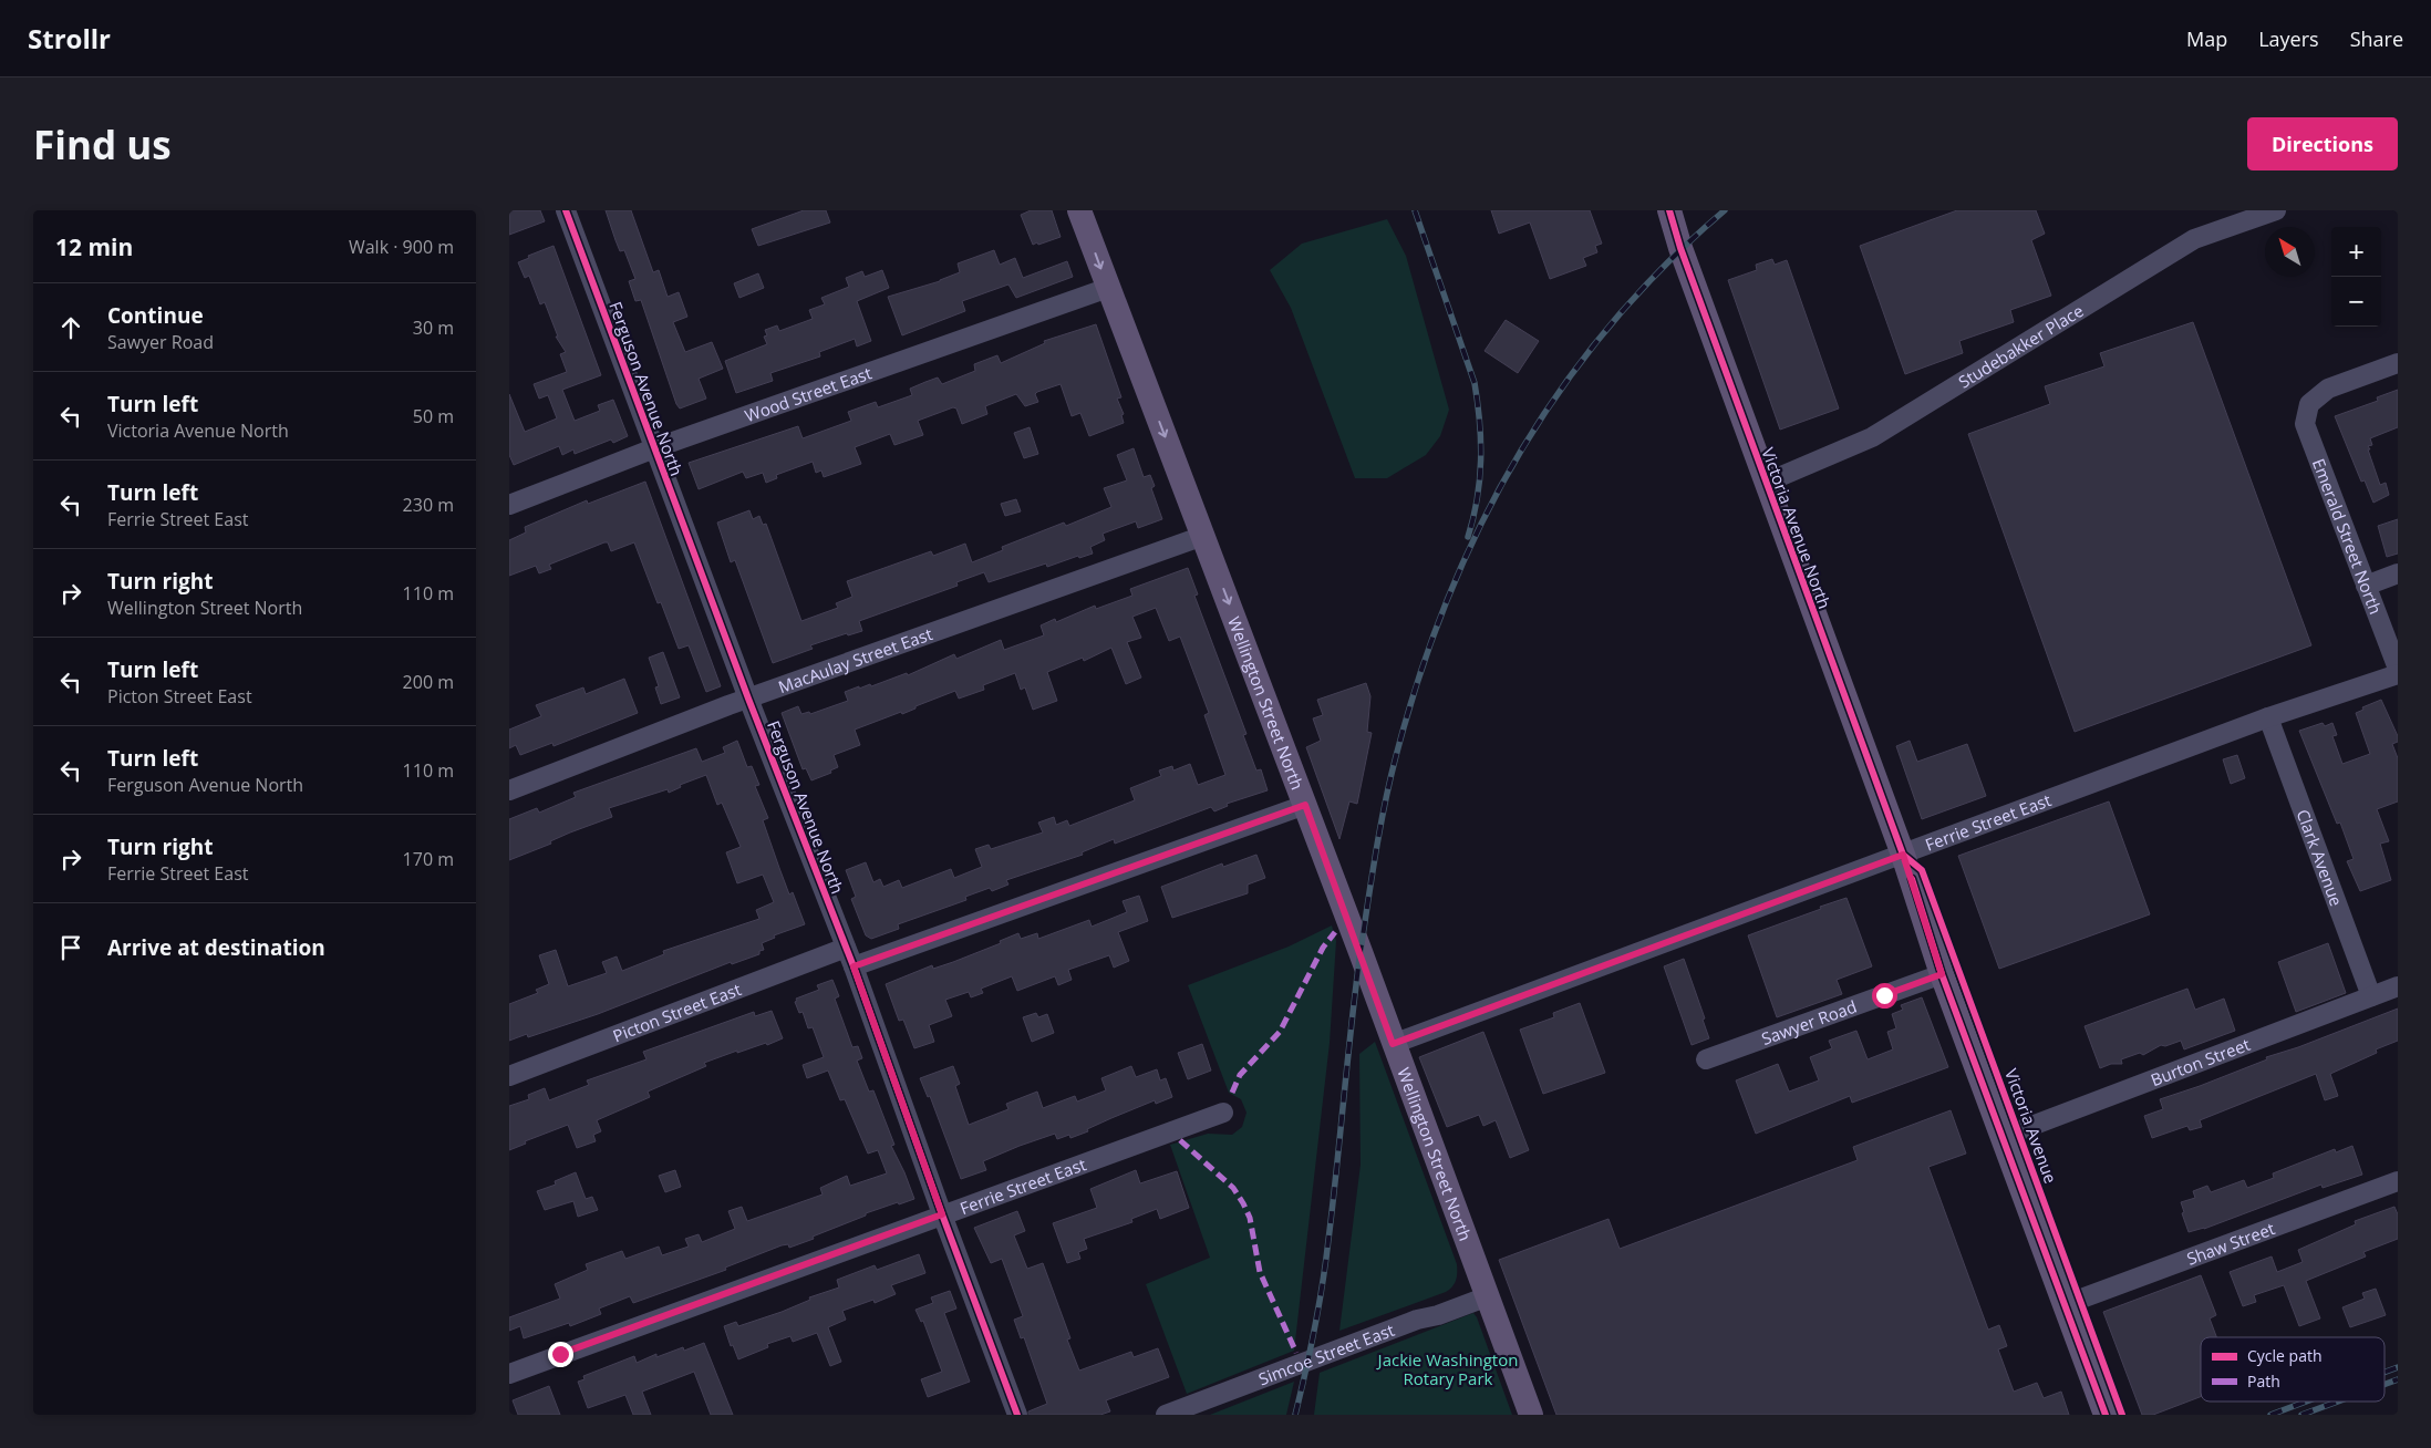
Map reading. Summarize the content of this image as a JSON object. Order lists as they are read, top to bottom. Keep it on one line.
{"streets":{"main road":["Victoria Avenue North","Wellington Street North"],"street":["Studebakker Place","Ferguson Avenue North","Wood Street East","Emerald Street North","MacAulay Street East","Ferrie Street East","Clark Avenue","Picton Street East","Sawyer Road","Burton Street","Shaw Street","Simcoe Street East"],"cycle path":["Victoria Avenue"]},"crossings":[["Studebakker Place","Victoria Avenue North"],["Ferguson Avenue North","Wood Street East"],["Ferguson Avenue North","MacAulay Street East"],["Ferguson Avenue North","Ferrie Street East"],["Ferguson Avenue North","Picton Street East"],["Wood Street East","Wellington Street North"],["Victoria Avenue North","Ferrie Street East"],["Victoria Avenue North","Sawyer Road"],["Victoria Avenue North","Burton Street"],["Victoria Avenue North","Shaw Street"],["MacAulay Street East","Wellington Street North"],["Wellington Street North","Ferrie Street East"],["Wellington Street North","Simcoe Street East"],["Ferrie Street East","Clark Avenue"],["Clark Avenue","Burton Street"]],"one_way":["Wellington Street North"],"parks":["Jackie Washington Rotary Park"],"legend":["Cycle path","Path"],"north":"top left","page":{"header":"Strollr","nav":["Map","Layers","Share"],"buttons":"Directions","title":"Find us","heading":["12 min","Walk · 900 m"],"map_buttons":["+","−"],"list":[["Continue","Sawyer Road","30 m"],["Turn left","Victoria Avenue North","50 m"],["Turn left","Ferrie Street East","230 m"],["Turn right","Wellington Street North","110 m"],["Turn left","Picton Street East","200 m"],["Turn left","Ferguson Avenue North","110 m"],["Turn right","Ferrie Street East","170 m"],"Arrive at destination"]}}
